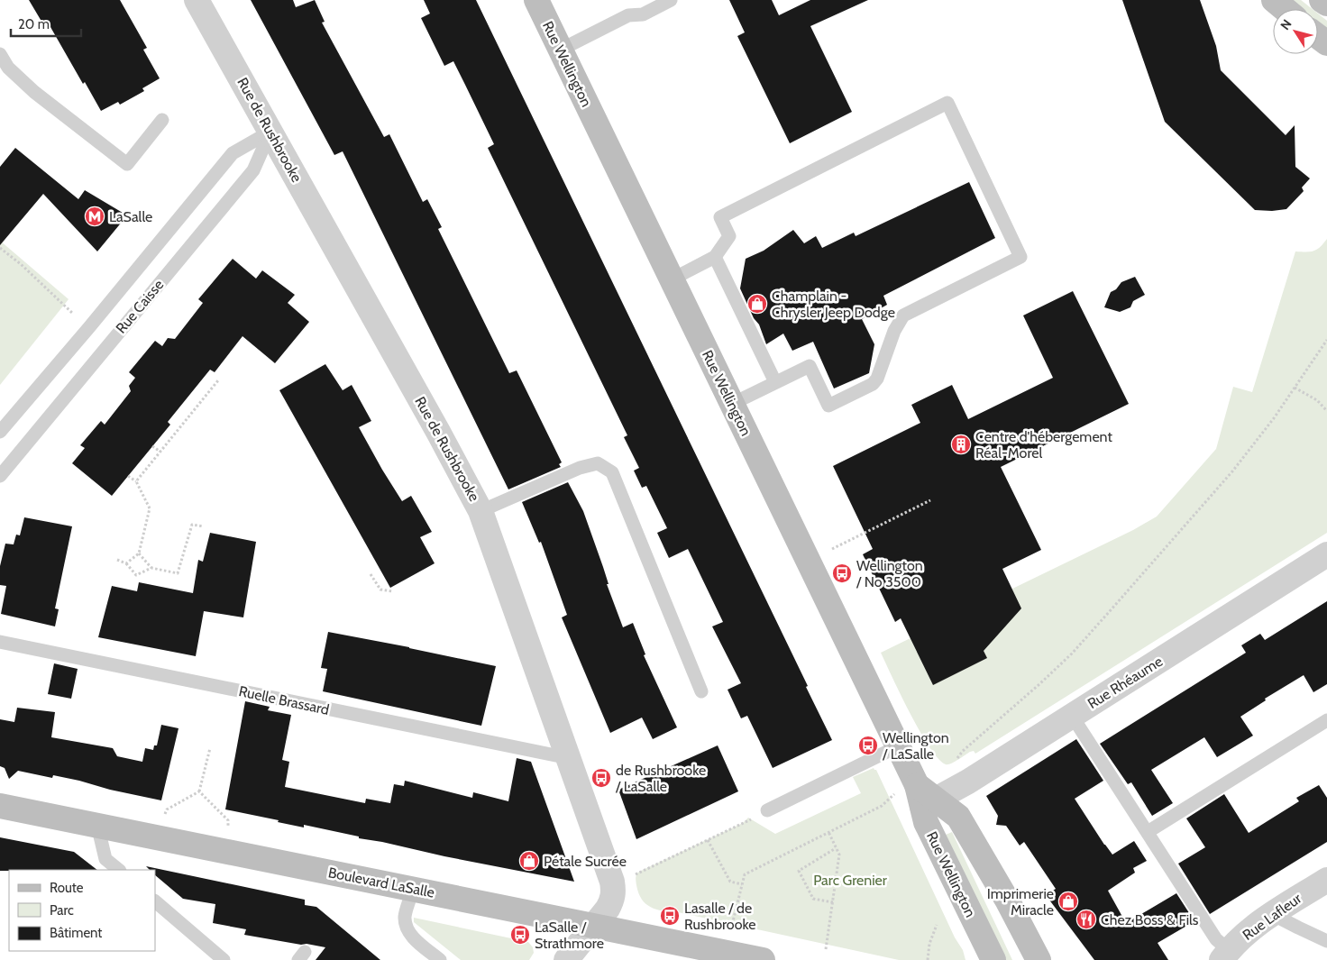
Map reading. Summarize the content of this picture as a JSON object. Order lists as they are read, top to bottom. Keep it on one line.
{"streets":{"main road":["Rue Wellington","Boulevard LaSalle"],"street":["Rue de Rushbrooke","Rue Rhéaume","Rue Lafleur"],"lane":["Rue Caisse","Ruelle Brassard"]},"crossings":[["Rue Wellington","Rue Rhéaume"],["Rue de Rushbrooke","Rue Caisse"],["Rue de Rushbrooke","Ruelle Brassard"],["Rue de Rushbrooke","Boulevard LaSalle"]],"parks":["Parc Grenier"],"places":{"metro station":["LaSalle"],"shop":["Champlain - Chrysler Jeep Dodge","Pétale Sucrée","Imprimerie Miracle"],"building":["Centre d'hébergement Réal-Morel"],"bus stop":["Wellington / No 3500","Wellington / LaSalle","de Rushbrooke / LaSalle","Lasalle / de Rushbrooke","LaSalle / Strathmore"],"restaurant":["Chez Boss & Fils"]},"legend":["Route","Parc","Bâtiment"],"scale_bar":"20 m","north":"top left"}
